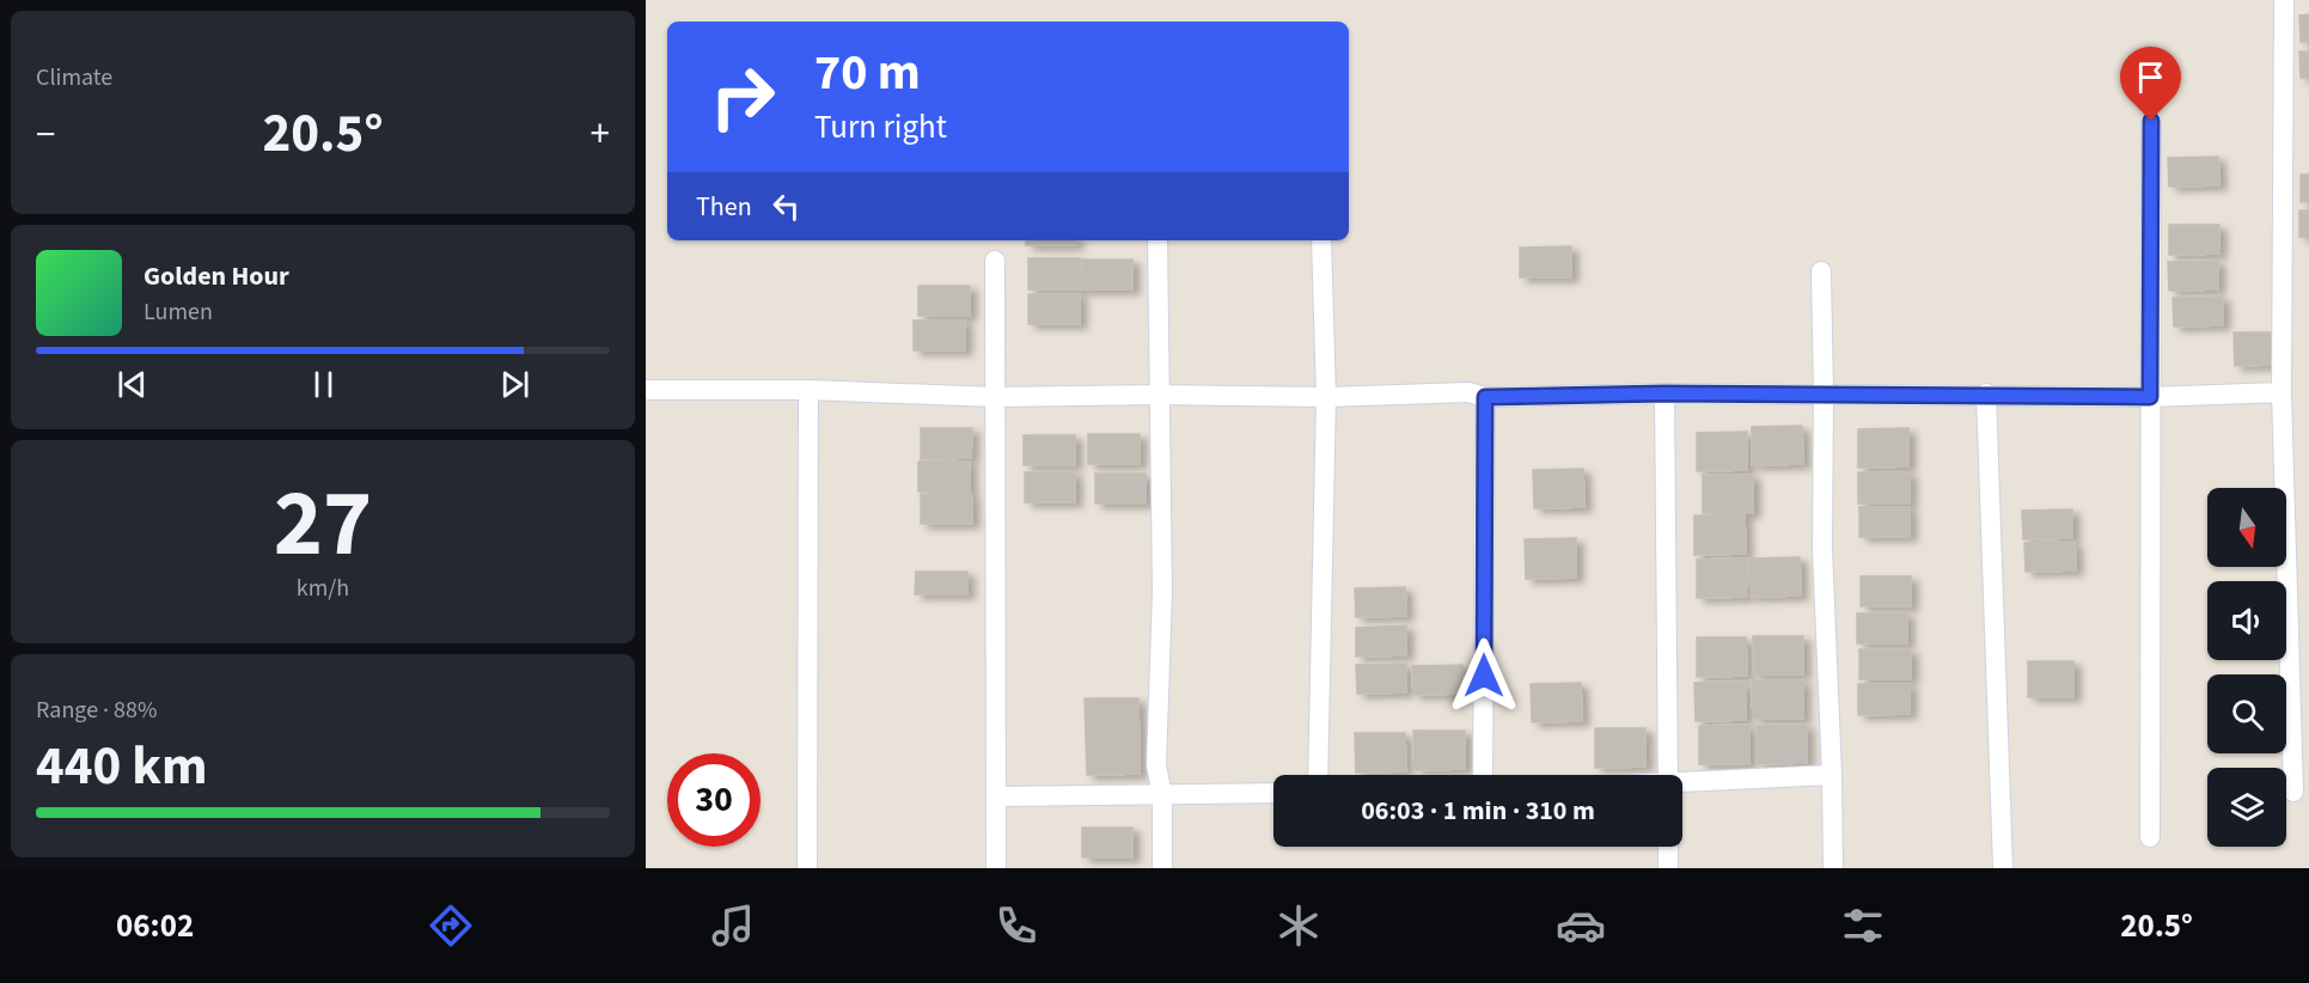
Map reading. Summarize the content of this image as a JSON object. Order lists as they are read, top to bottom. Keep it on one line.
{"north":"bottom","page":{"tile":["Climate",["27","km/h"],["Range · 88%","440 km"]],"turn":["70 m","Turn right"],"heat":["−","20.5°","+"],"then":"Then","song":["Golden Hour","Lumen"],"limit":"30","trip":"06:03 · 1 min · 310 m","tabs":["06:02","20.5°"]}}
